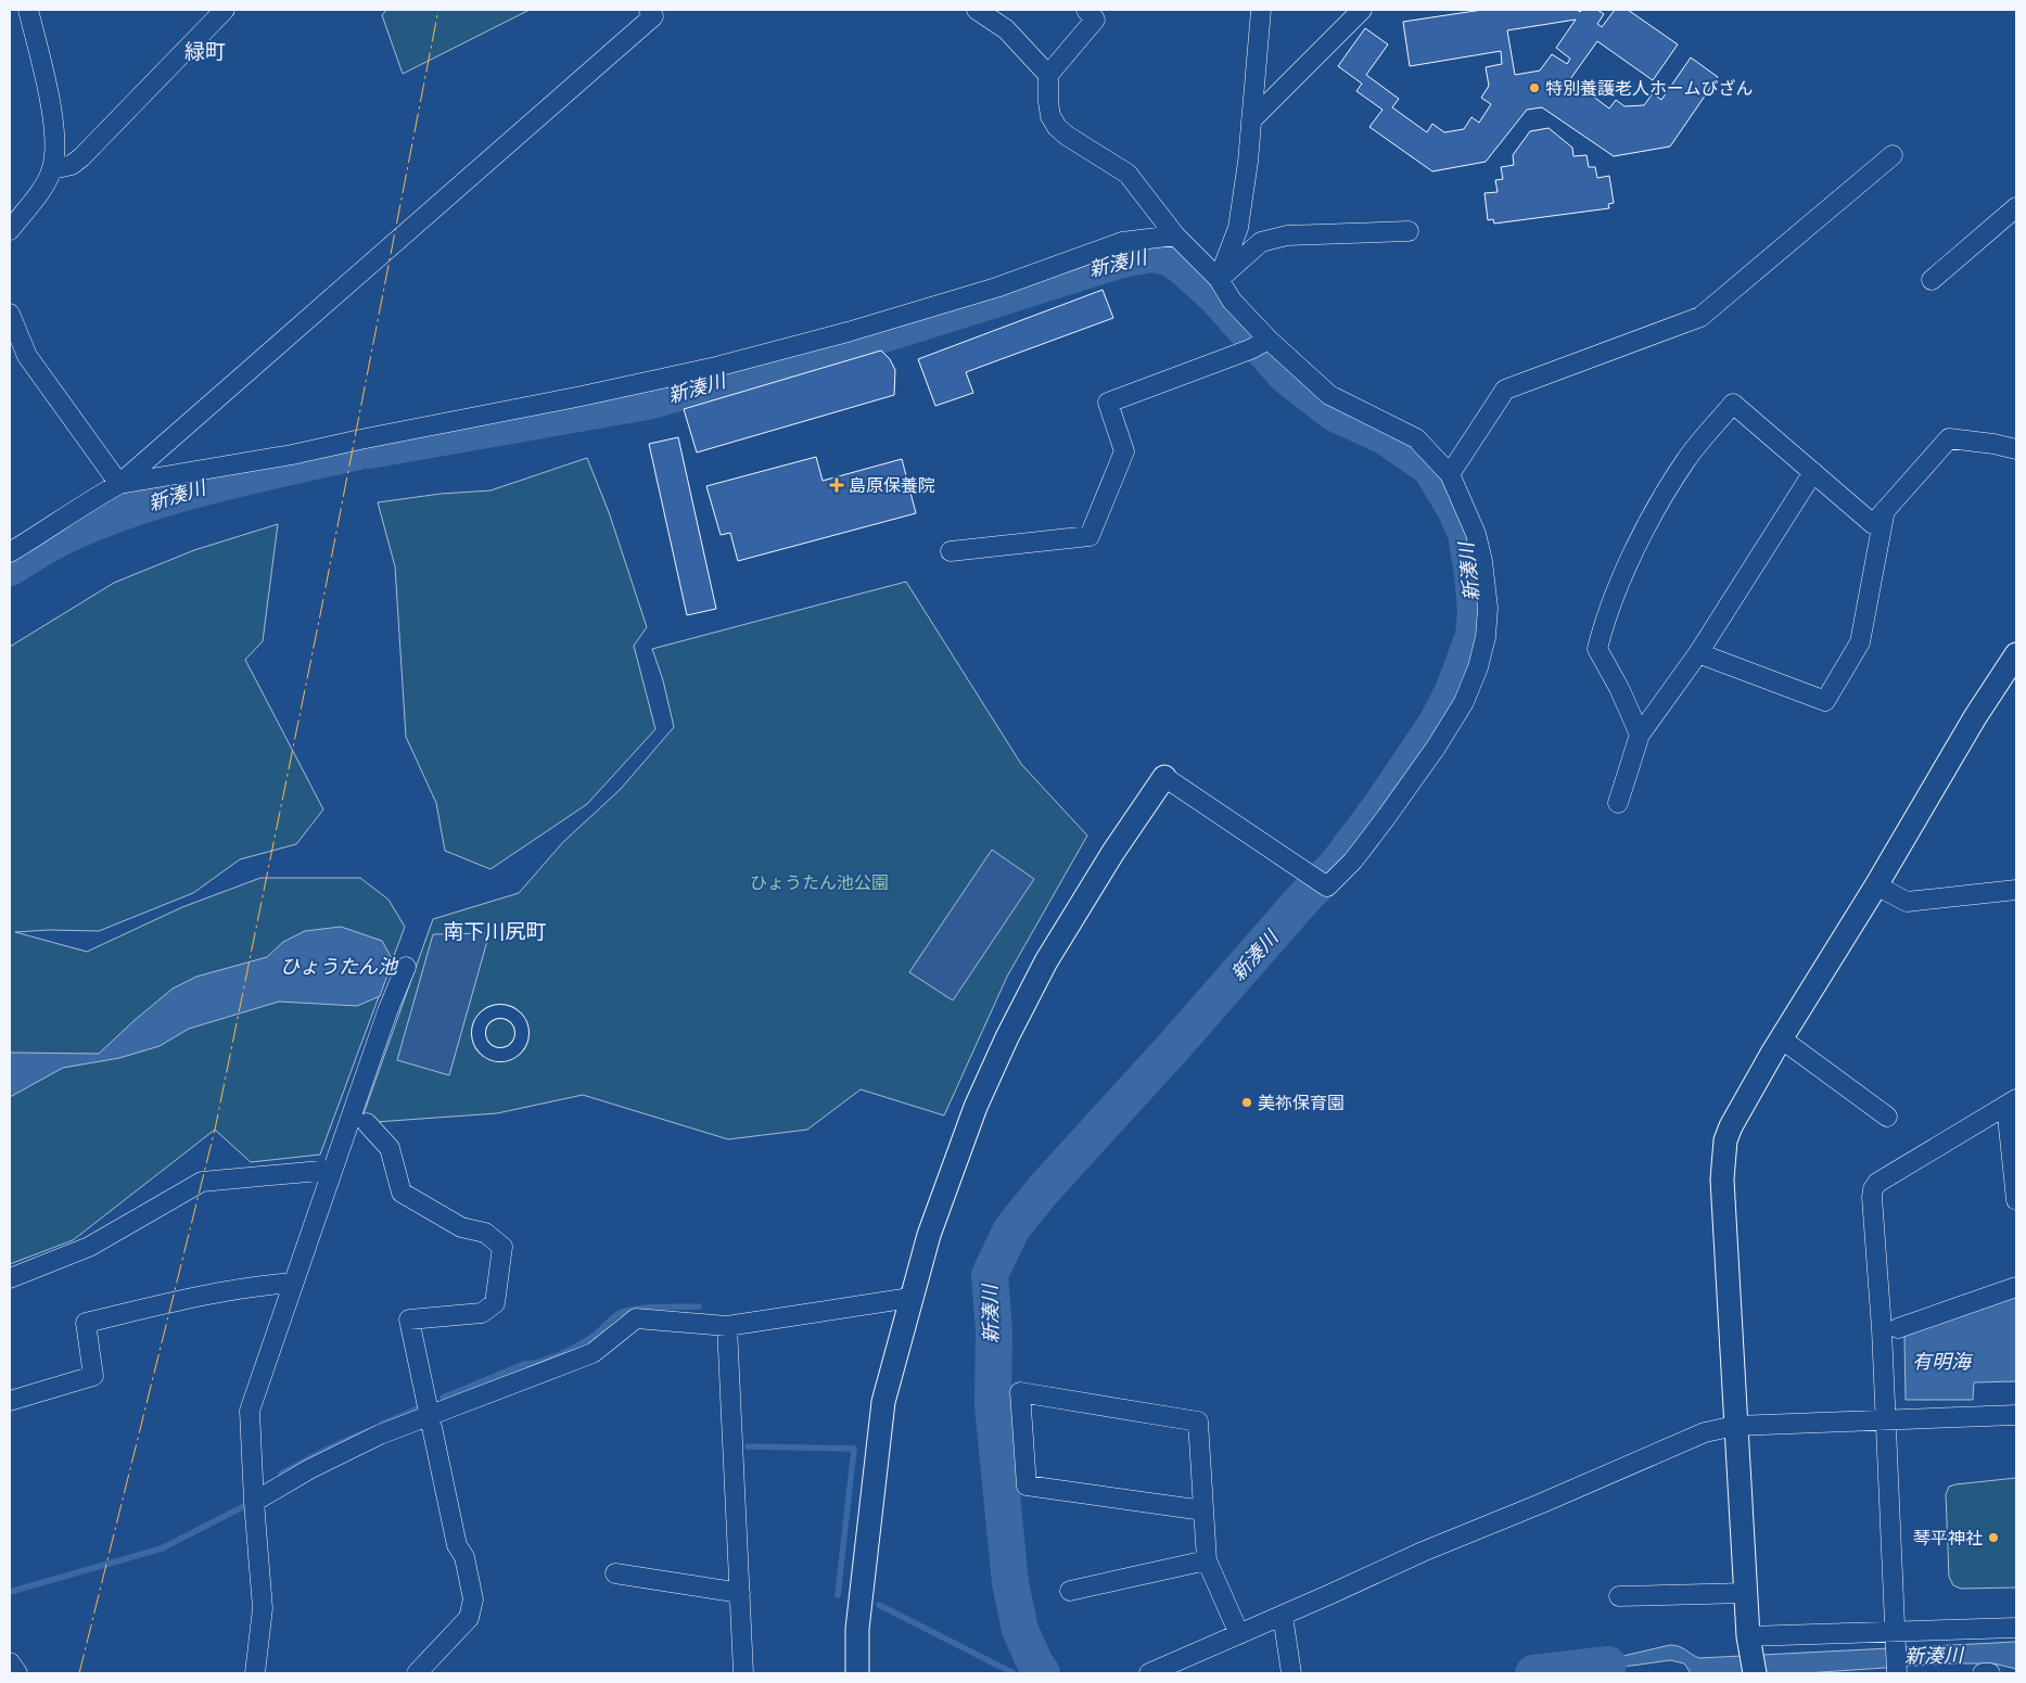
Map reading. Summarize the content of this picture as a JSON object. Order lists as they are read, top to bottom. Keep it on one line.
{"districts":["緑町","南下川尻町"],"water":["新湊川","ひょうたん池","有明海"],"parks":["ひょうたん池公園"],"places":{"other":["特別養護老人ホームびざん","美祢保育園","琴平神社"],"health":["島原保養院"]}}
